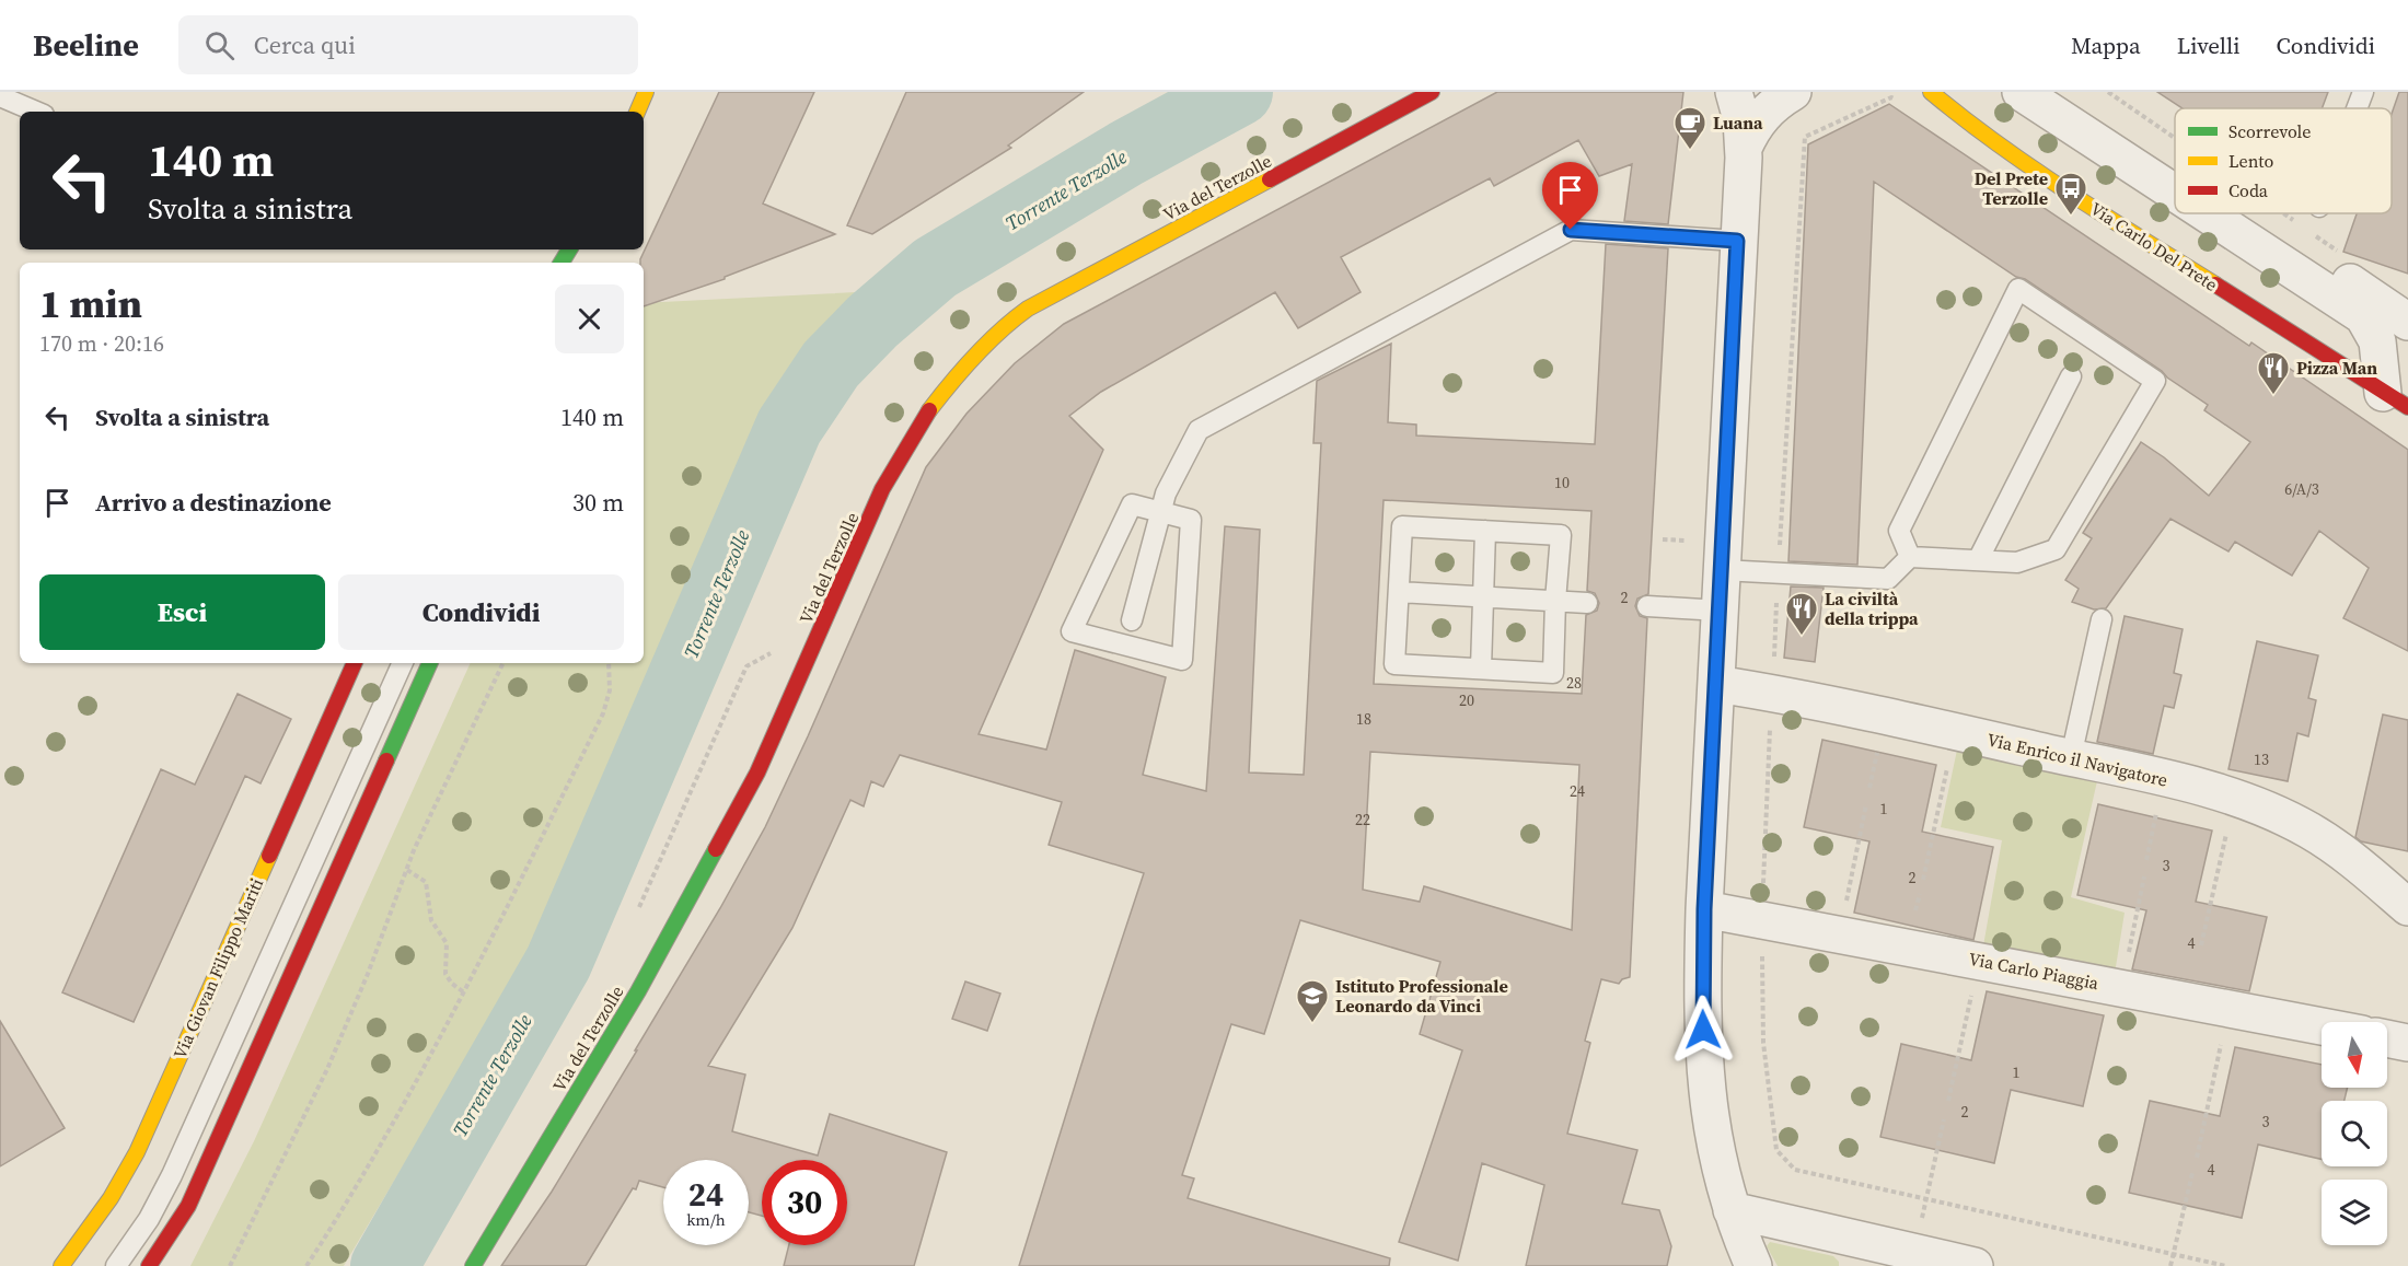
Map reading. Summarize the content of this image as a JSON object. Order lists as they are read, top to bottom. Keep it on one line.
{"streets":{"main road":["Via del Terzolle","Via Carlo Del Prete","Via Giovan Filippo Mariti"],"street":["Via Enrico il Navigatore","Via Carlo Piaggia"]},"water":["Torrente Terzolle"],"places":{"cafe":["Luana"],"bus stop":["Del Prete Terzolle"],"restaurant":["Pizza Man","La civiltà della trippa"],"school or university":["Istituto Professionale Leonardo da Vinci"]},"house_numbers":["10","6/A/3","2","28","20","18","13","24","1","22","3","2","4","1","2","3","4"],"legend":["Scorrevole","Lento","Coda"],"north":"bottom","page":{"header":"Beeline","search":"Cerca qui","nav":["Mappa","Livelli","Condividi"],"turn":["140 m","Svolta a sinistra"],"heading":["1 min","170 m · 20:16"],"list":[{"name":"Svolta a sinistra","value":"140 m"},{"name":"Arrivo a destinazione","value":"30 m"}],"buttons":["Esci","Condividi"],"speed":"24 km/h","limit":"30"}}
